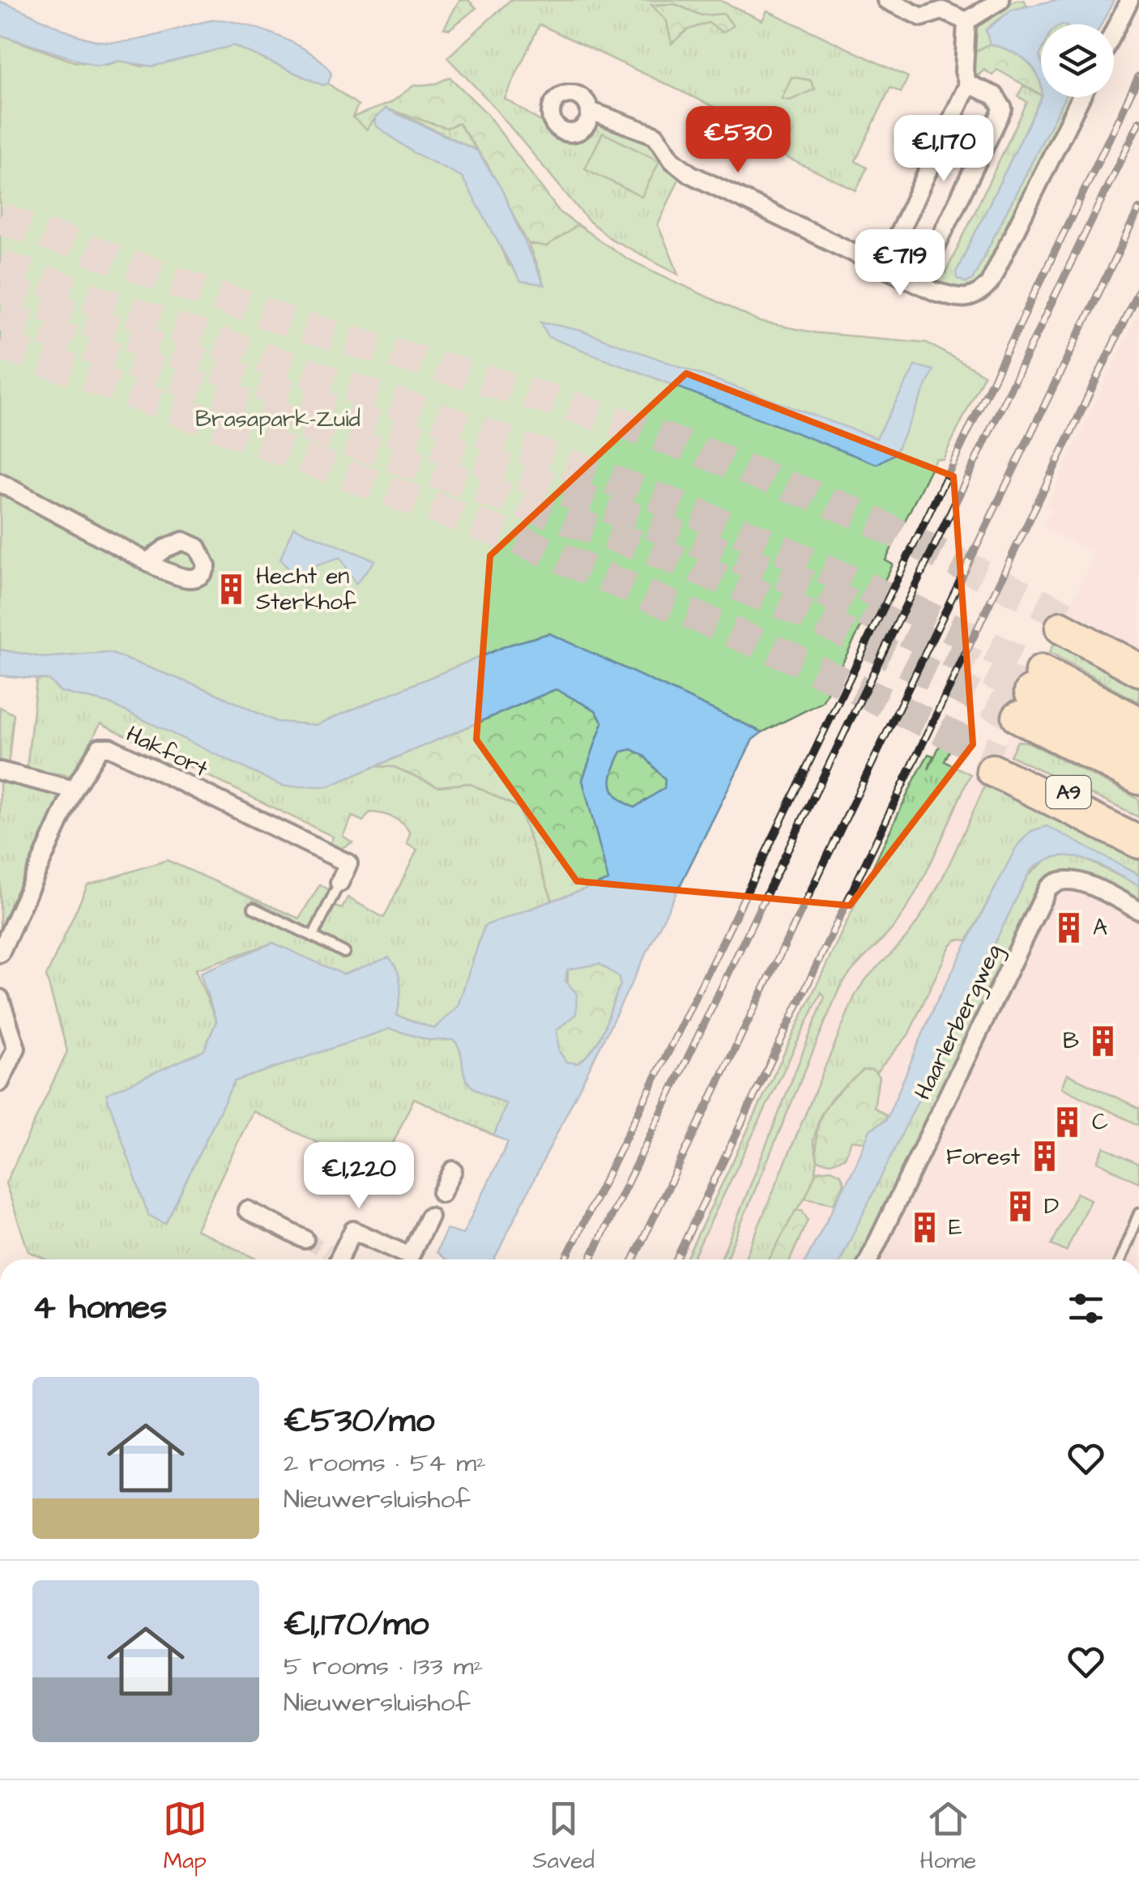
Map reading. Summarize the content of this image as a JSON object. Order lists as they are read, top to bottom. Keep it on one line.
{"streets":{"highway":["A9"],"street":["Hakfort","Haarlerbergweg"]},"parks":["Brasapark-Zuid"],"places":{"building":["Hecht en Sterkhof","A","B","C","Forest","D","E"]},"page":{"price":["€530","€1,170","€719","€1,220"],"heading":"4 homes","list":[{"name":"€530/mo","note":"2 rooms · 54 m² · Nieuwersluishof"},{"name":"€1,170/mo","note":"5 rooms · 133 m² · Nieuwersluishof"}],"tabs":["Map","Saved","Home"]}}
